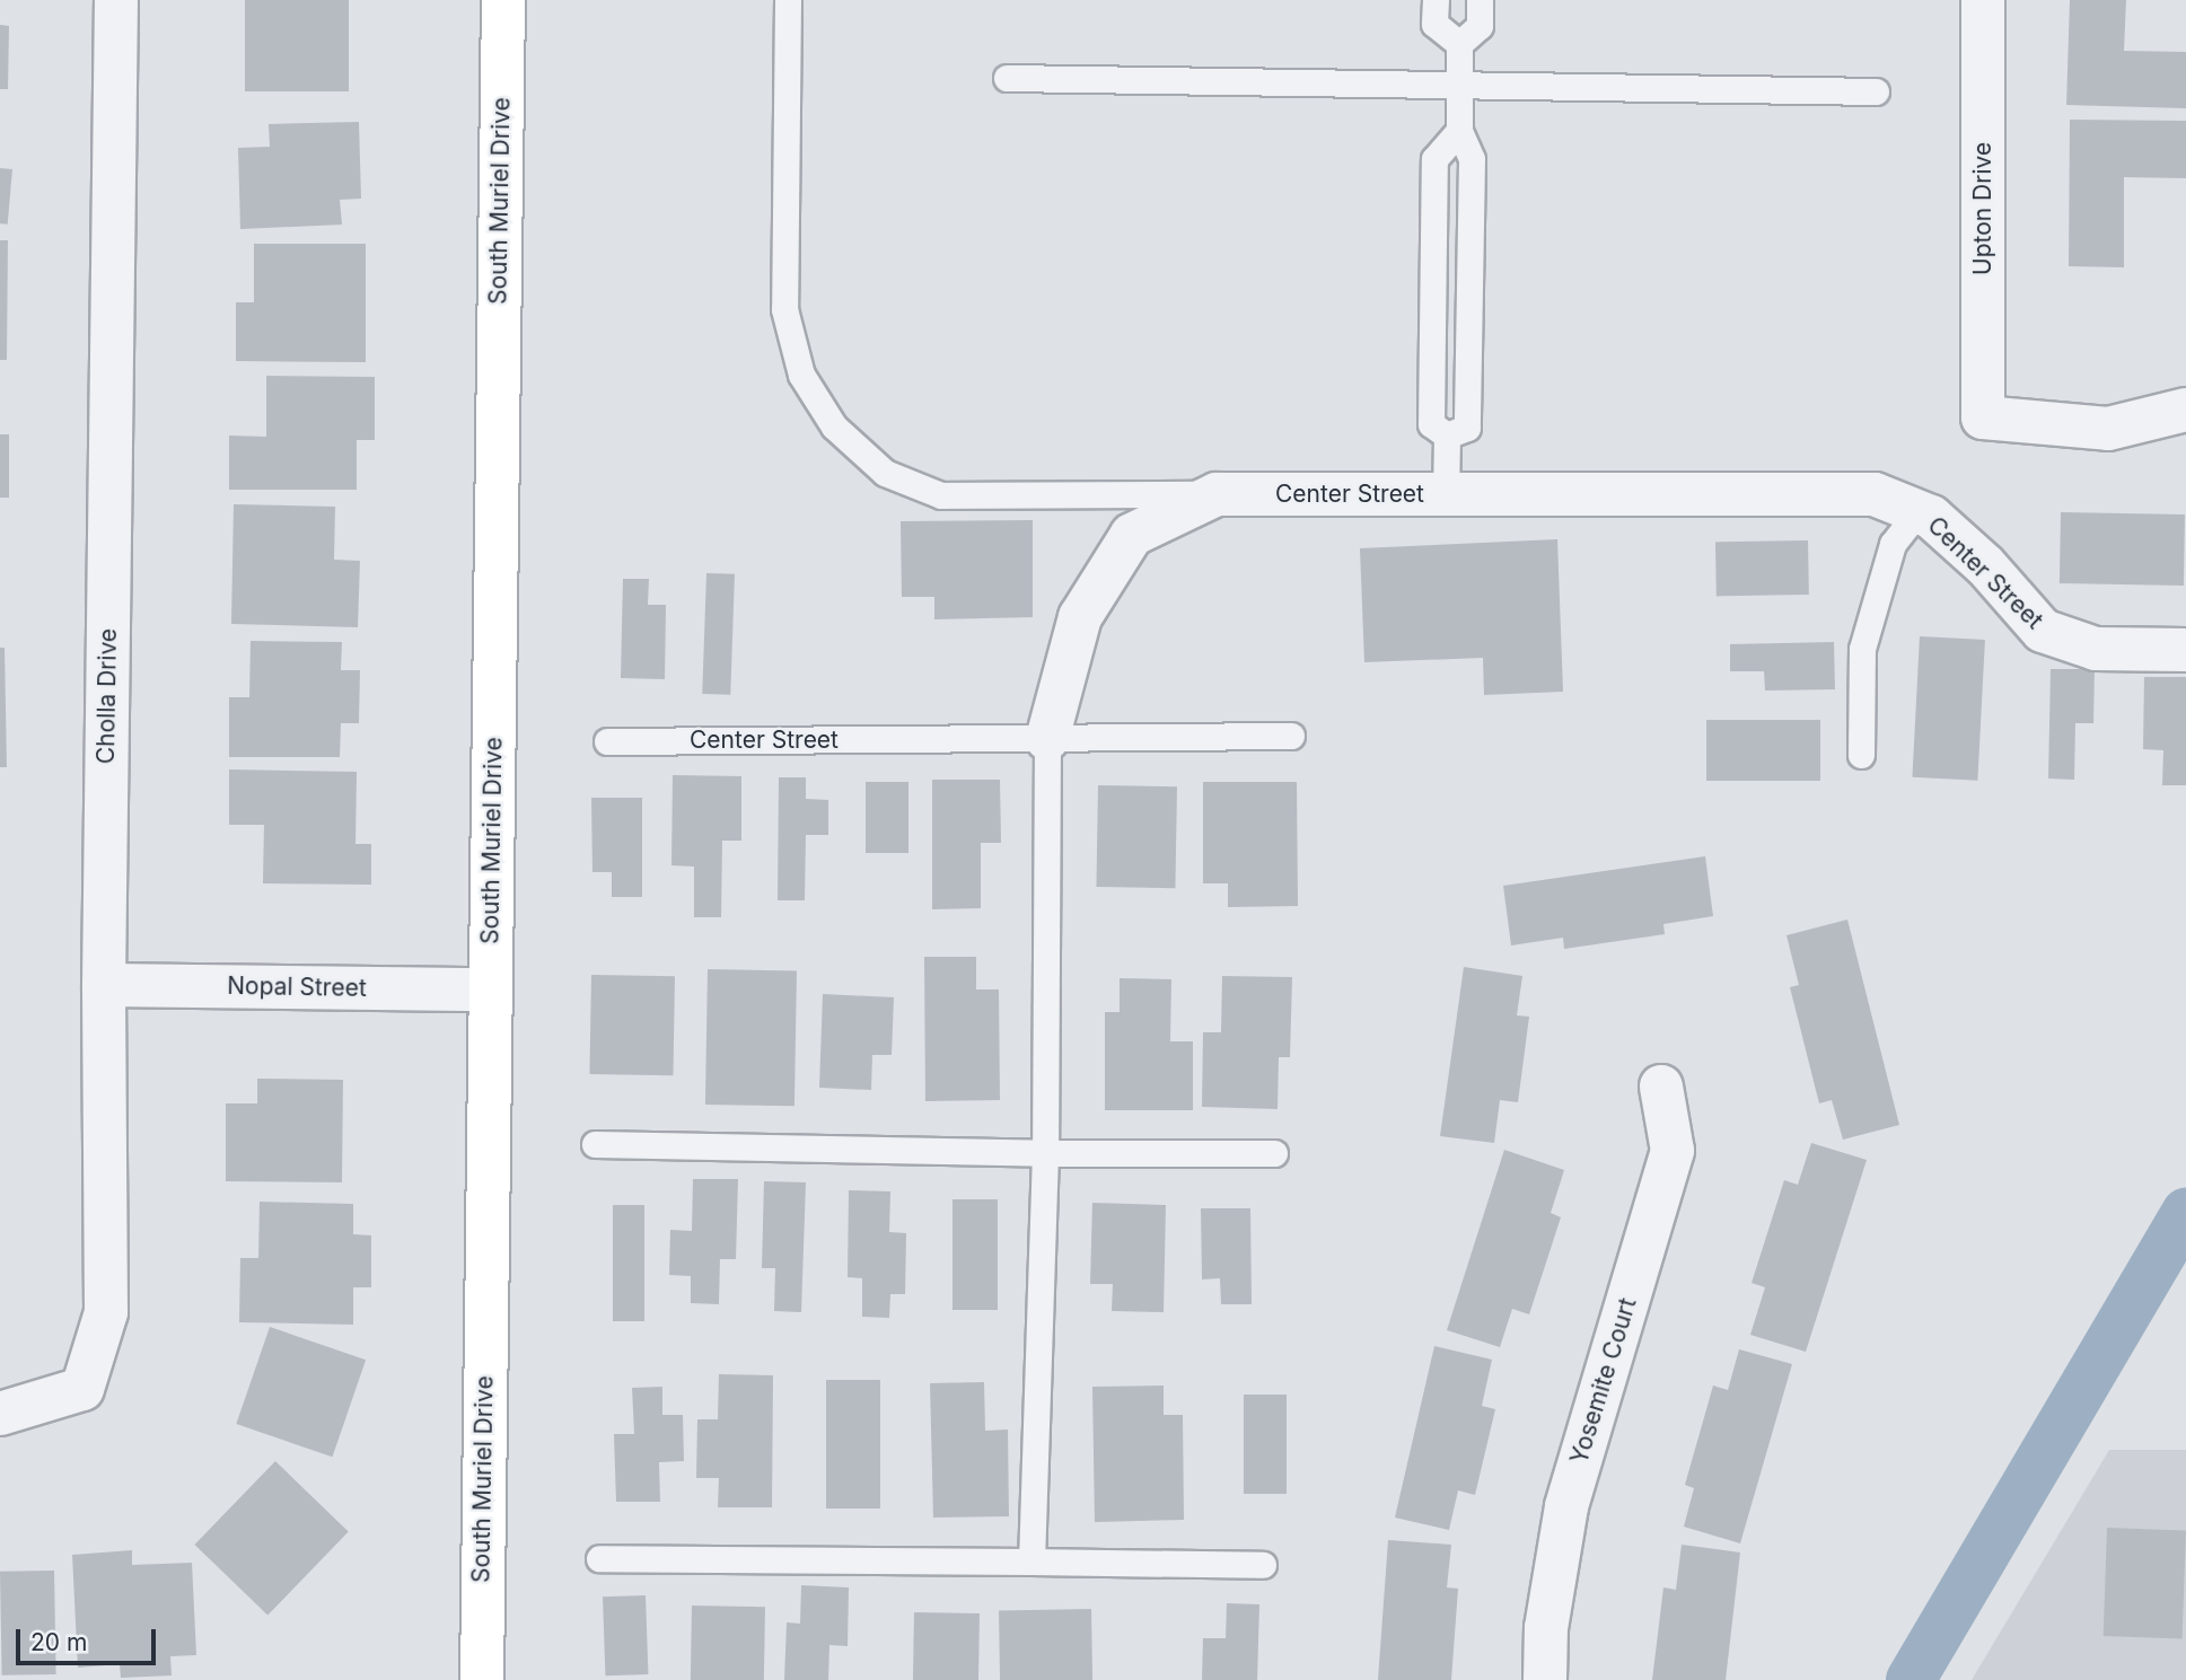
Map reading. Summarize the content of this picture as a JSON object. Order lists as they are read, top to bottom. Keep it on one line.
{"streets":{"main road":["South Muriel Drive"],"street":["Upton Drive","Center Street","Cholla Drive","Nopal Street","Yosemite Court"]},"crossings":[["South Muriel Drive","Nopal Street"],["Cholla Drive","Nopal Street"]],"scale_bar":"20 m"}
